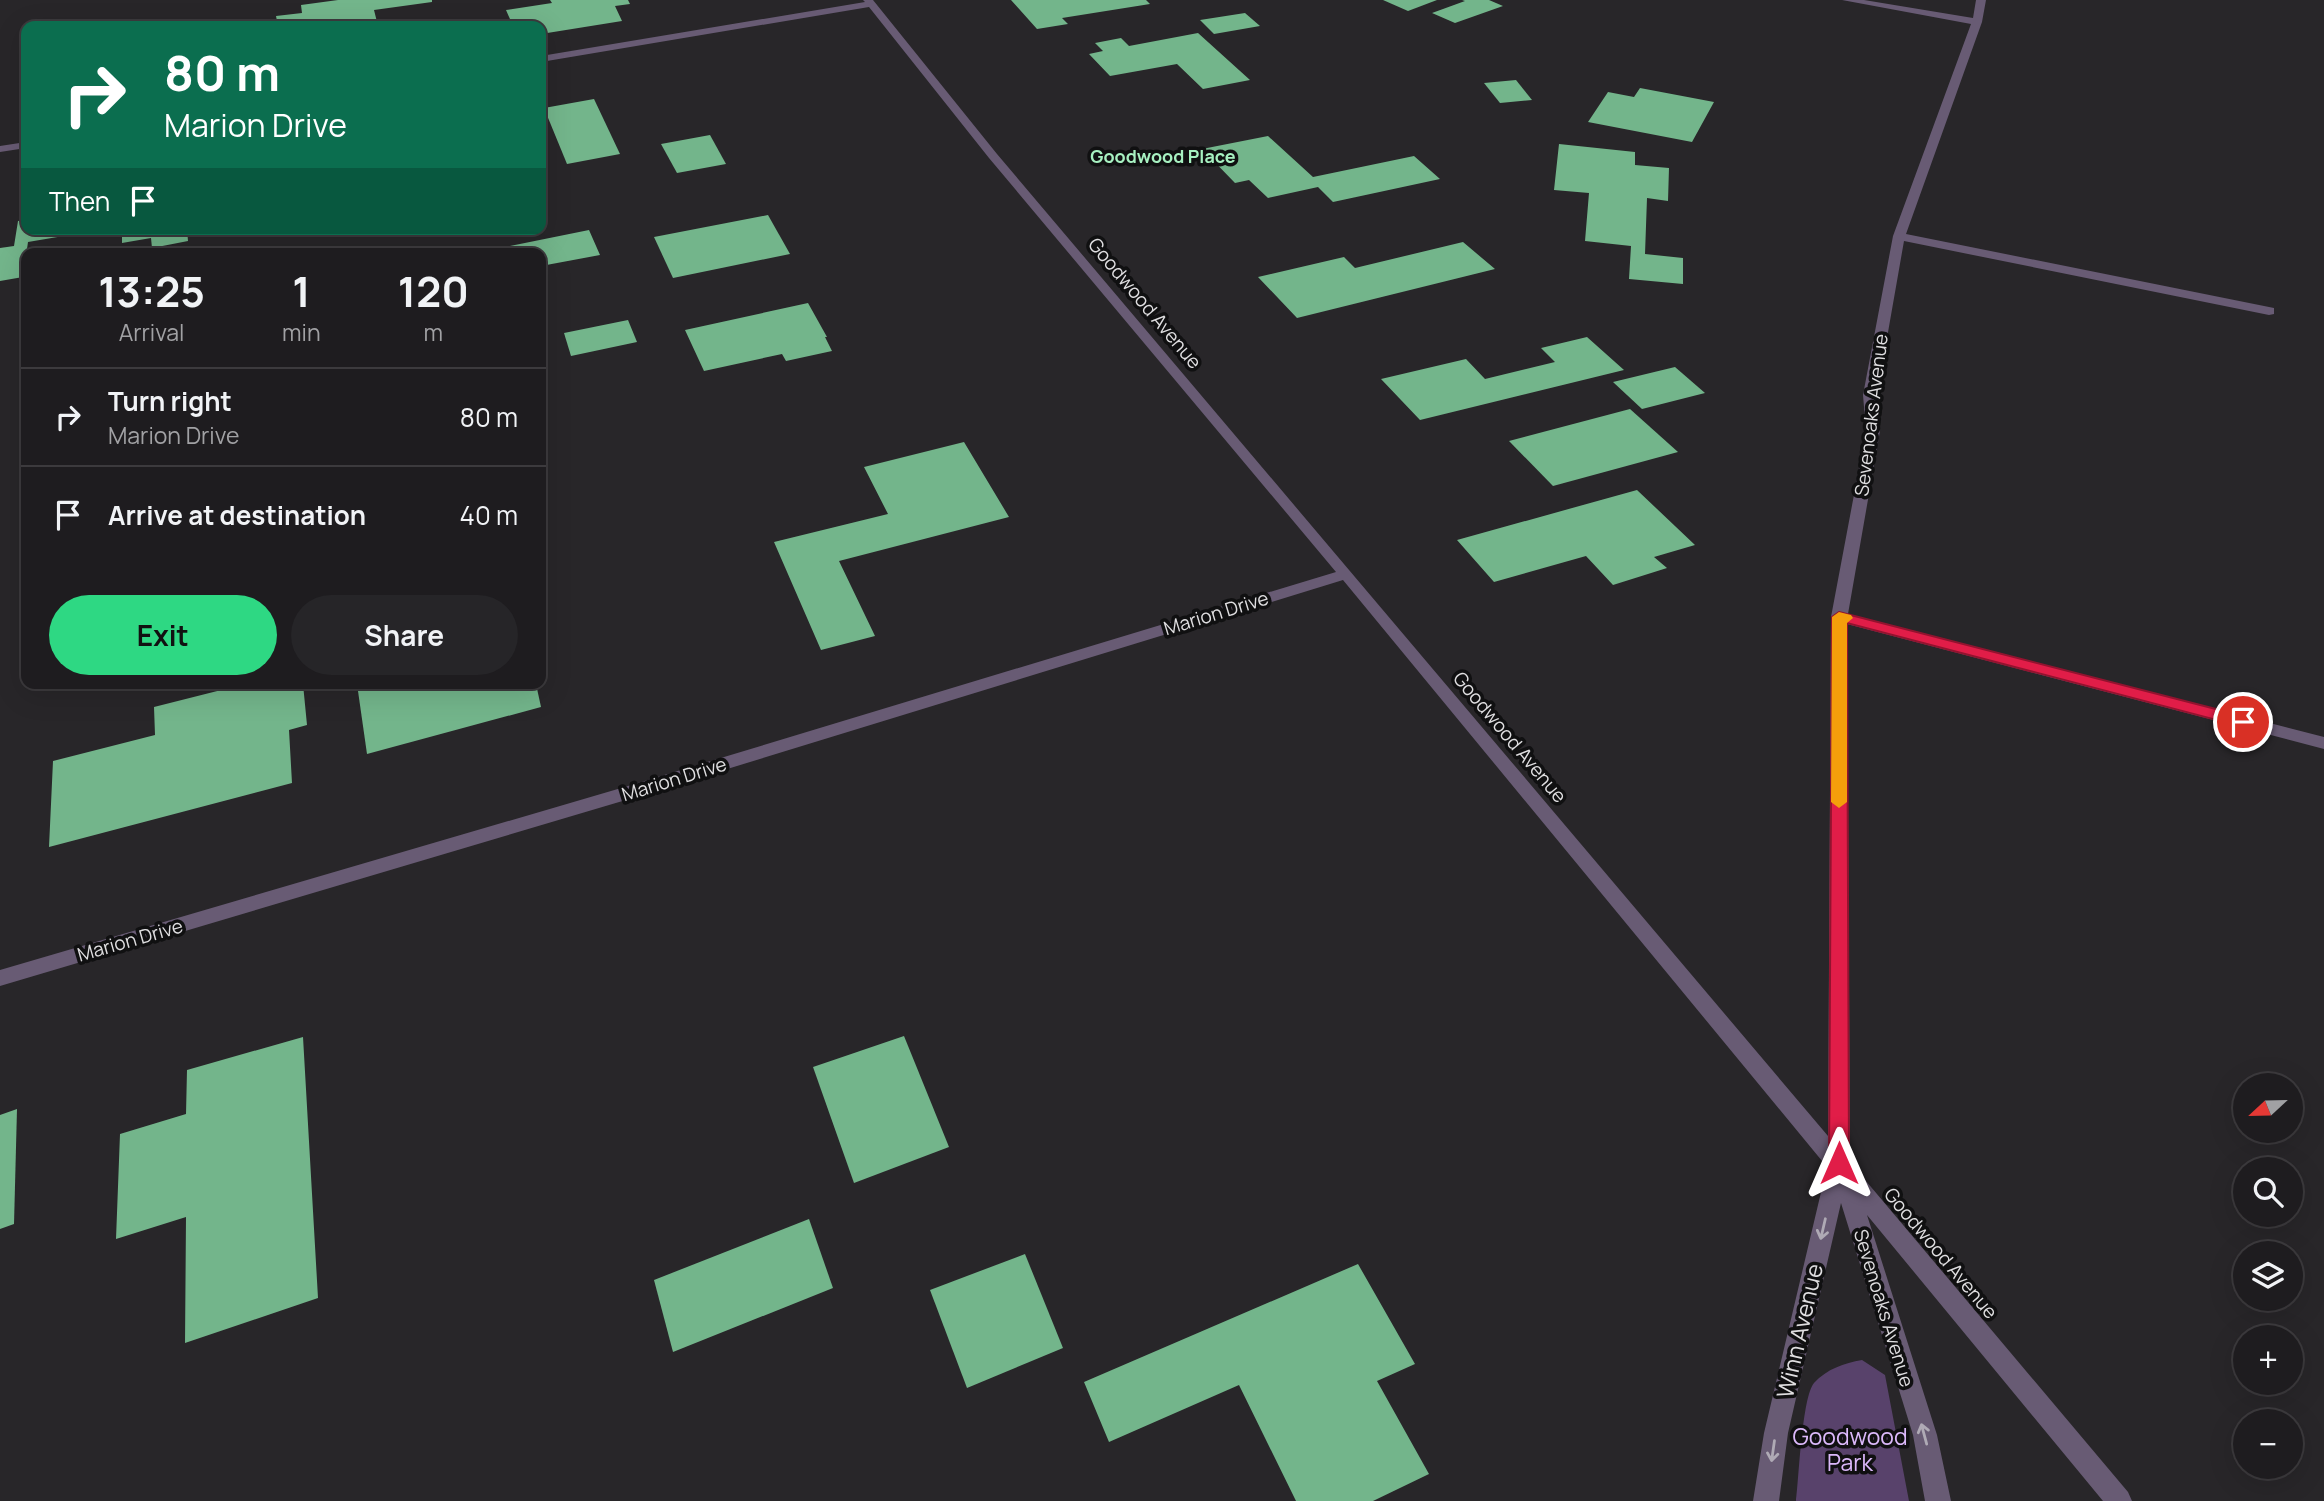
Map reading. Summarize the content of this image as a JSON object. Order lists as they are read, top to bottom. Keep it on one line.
{"streets":{"street":["Goodwood Avenue","Sevenoaks Avenue","Marion Drive","Winn Avenue"]},"crossings":[["Goodwood Avenue","Sevenoaks Avenue"],["Goodwood Avenue","Marion Drive"],["Goodwood Avenue","Winn Avenue"],["Sevenoaks Avenue","Winn Avenue"]],"one_way":["Winn Avenue"],"districts":["Goodwood Place"],"parks":["Goodwood Park"],"north":"left","page":{"turn":["80 m","Marion Drive"],"then":"Then","eta":["13:25","Arrival","1","min","120","m"],"list":[{"name":"Turn right","note":"Marion Drive","value":"80 m"},{"name":"Arrive at destination","value":"40 m"}],"buttons":["Exit","Share"],"map_buttons":["+","−"]}}
